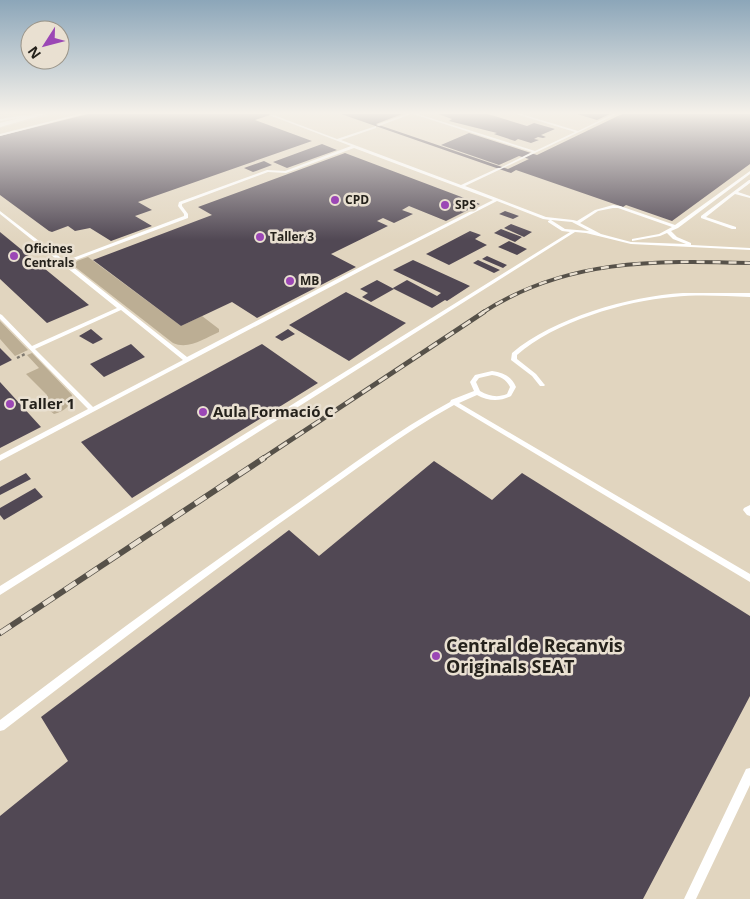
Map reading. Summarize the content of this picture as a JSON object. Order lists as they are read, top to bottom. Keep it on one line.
{"places":["CPD","SPS","Taller 3","Oficines Centrals","MB","Taller 1","Aula Formació C","Central de Recanvis Originals SEAT"],"north":"bottom left"}
